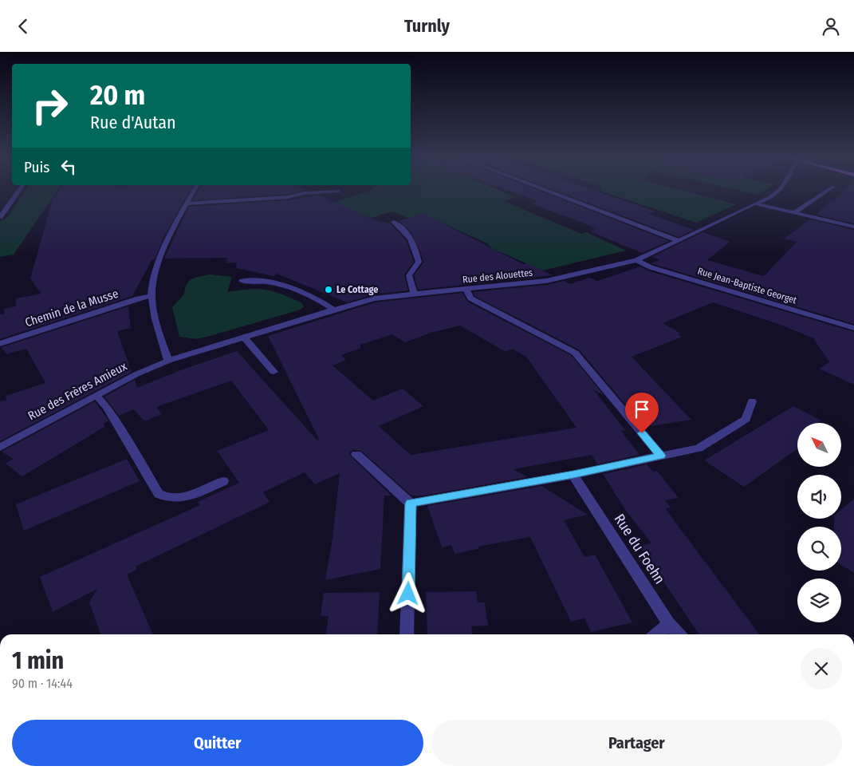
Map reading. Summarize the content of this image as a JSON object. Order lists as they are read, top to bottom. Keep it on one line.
{"streets":{"street":["Rue des Alouettes","Rue Jean-Baptiste Georget","Chemin de la Musse","Rue des Frères Amieux","Rue du Foehn"]},"crossings":[["Rue des Alouettes","Rue Jean-Baptiste Georget"],["Rue des Alouettes","Rue des Frères Amieux"]],"places":["Le Cottage"],"north":"top left","page":{"header":"Turnly","turn":["20 m","Rue d'Autan"],"then":"Puis","heading":["1 min","90 m · 14:44"],"buttons":["Quitter","Partager"]}}
